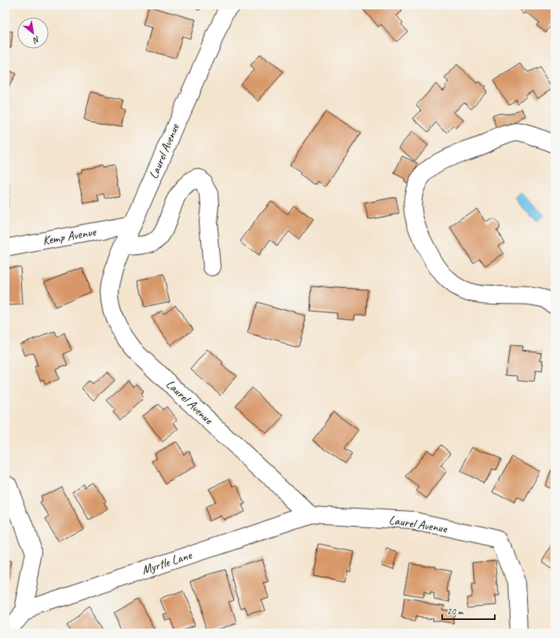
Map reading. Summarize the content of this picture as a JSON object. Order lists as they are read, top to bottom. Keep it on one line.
{"streets":{"street":["Laurel Avenue","Kemp Avenue","Myrtle Lane"]},"crossings":[["Laurel Avenue","Kemp Avenue"],["Laurel Avenue","Myrtle Lane"]],"scale_bar":"20 m","north":"bottom right"}
